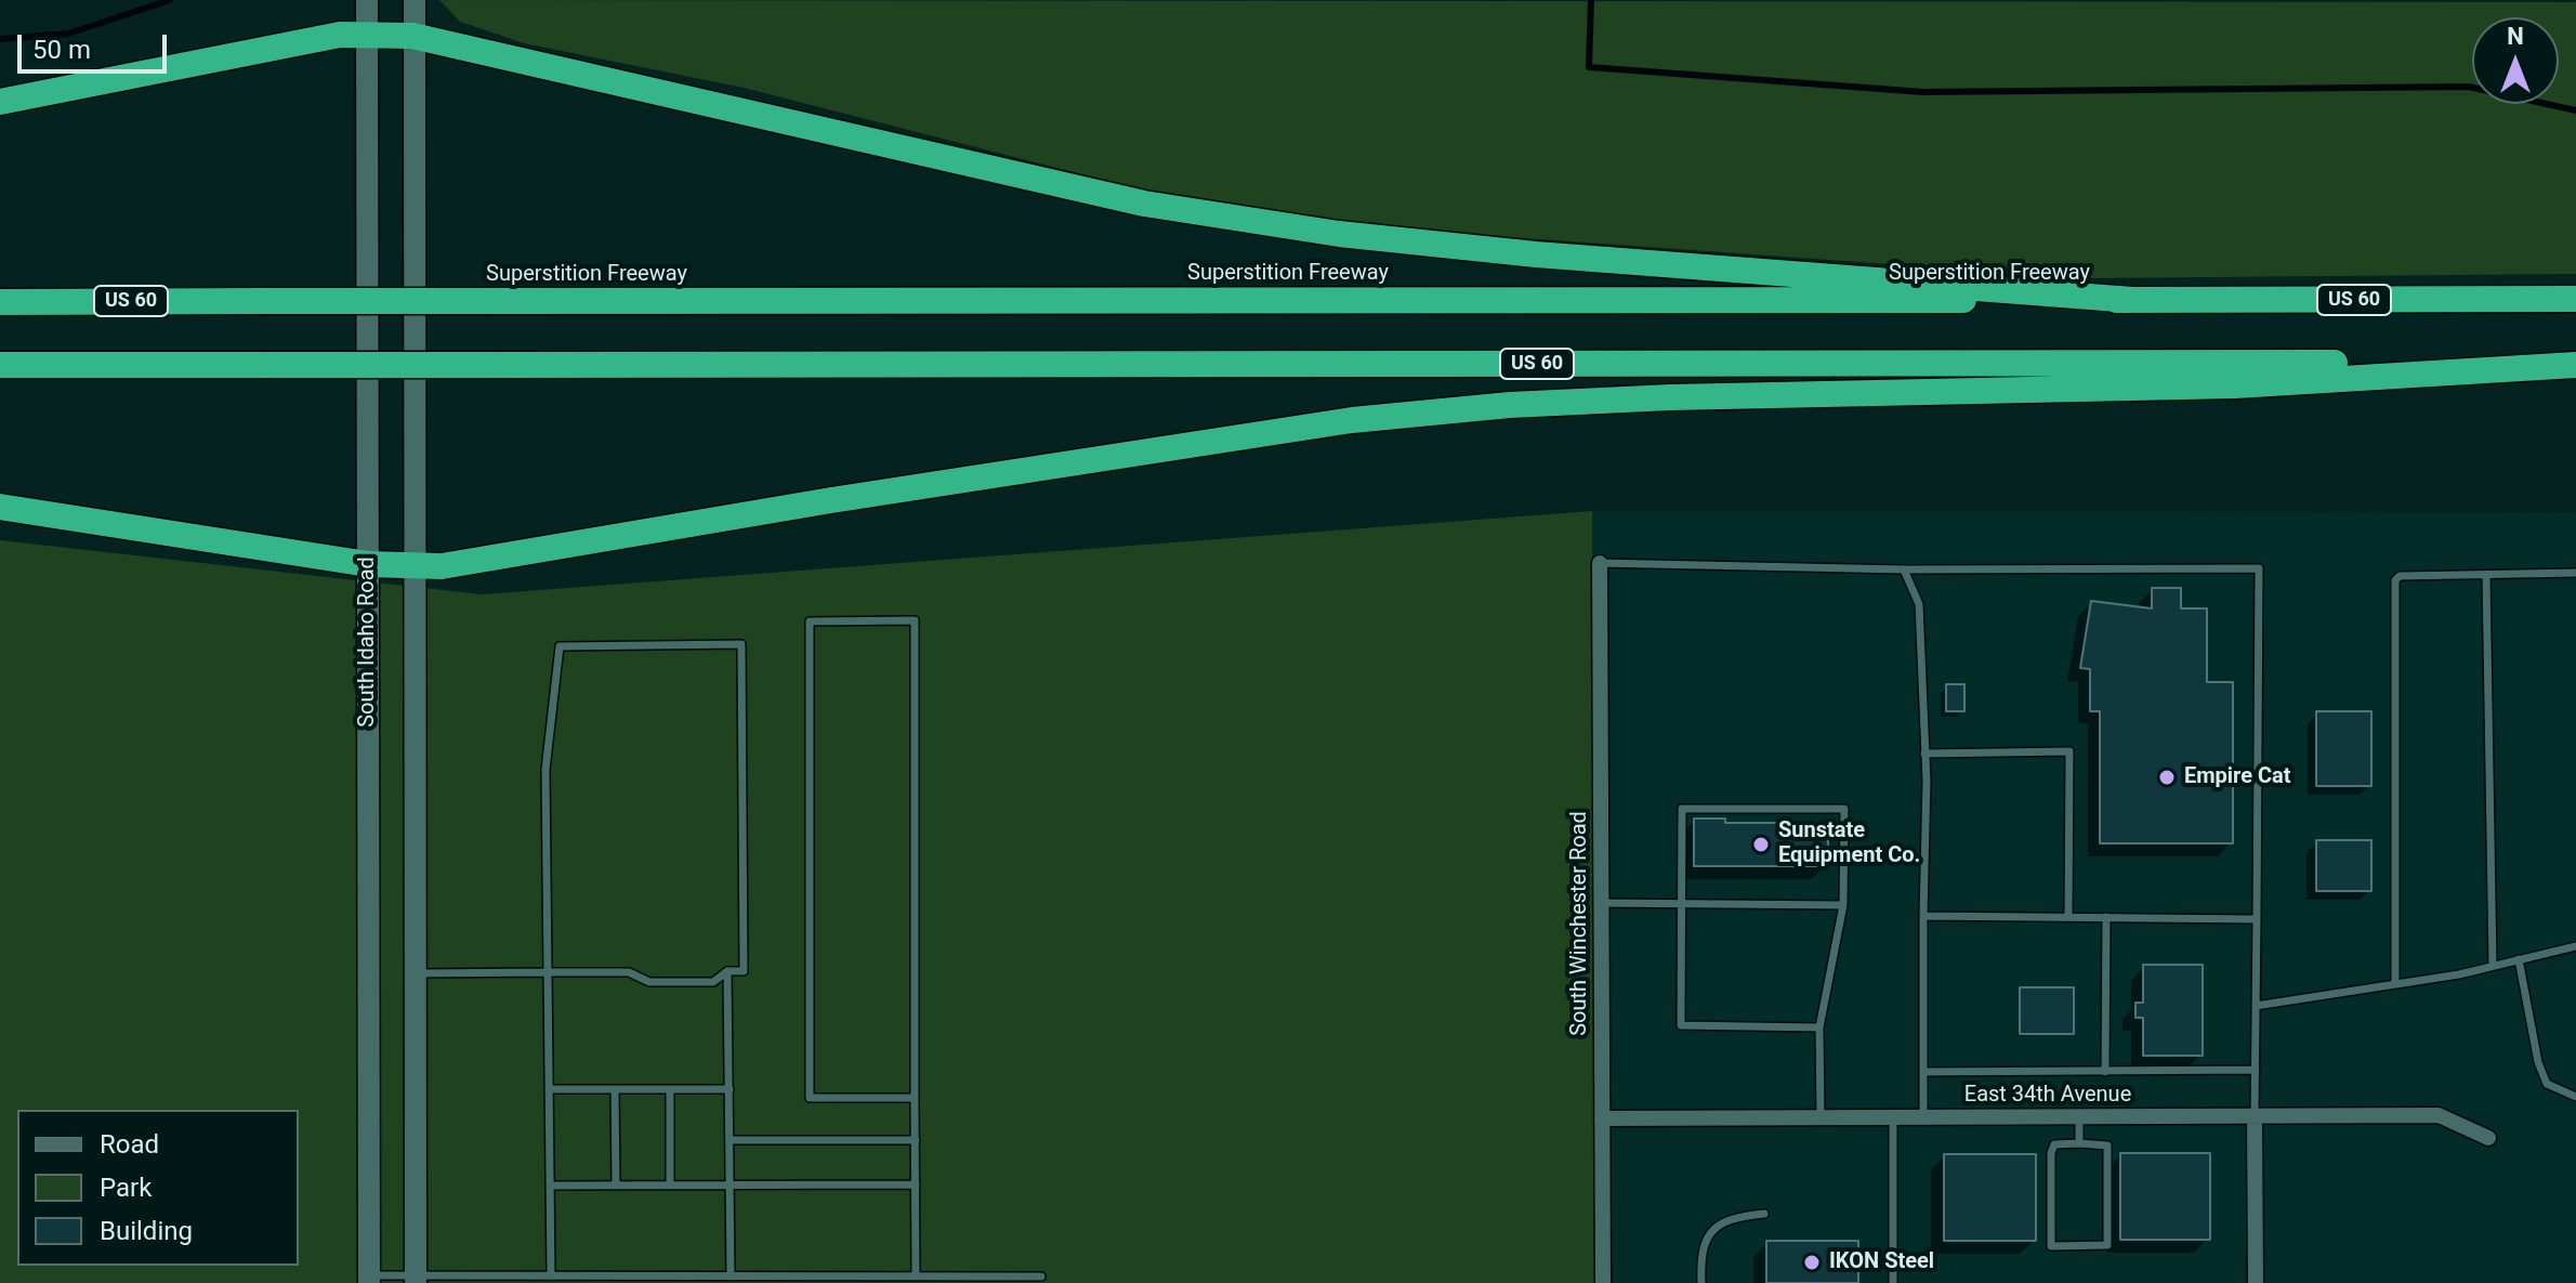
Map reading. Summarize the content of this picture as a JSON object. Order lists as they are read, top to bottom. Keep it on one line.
{"streets":{"highway":["Superstition Freeway","US 60"],"main road":["South Idaho Road"],"street":["South Winchester Road","East 34th Avenue"]},"crossings":[["South Winchester Road","East 34th Avenue"]],"places":["Empire Cat","Sunstate Equipment Co.","IKON Steel"],"legend":["Road","Park","Building"],"scale_bar":"50 m","north":"top"}
